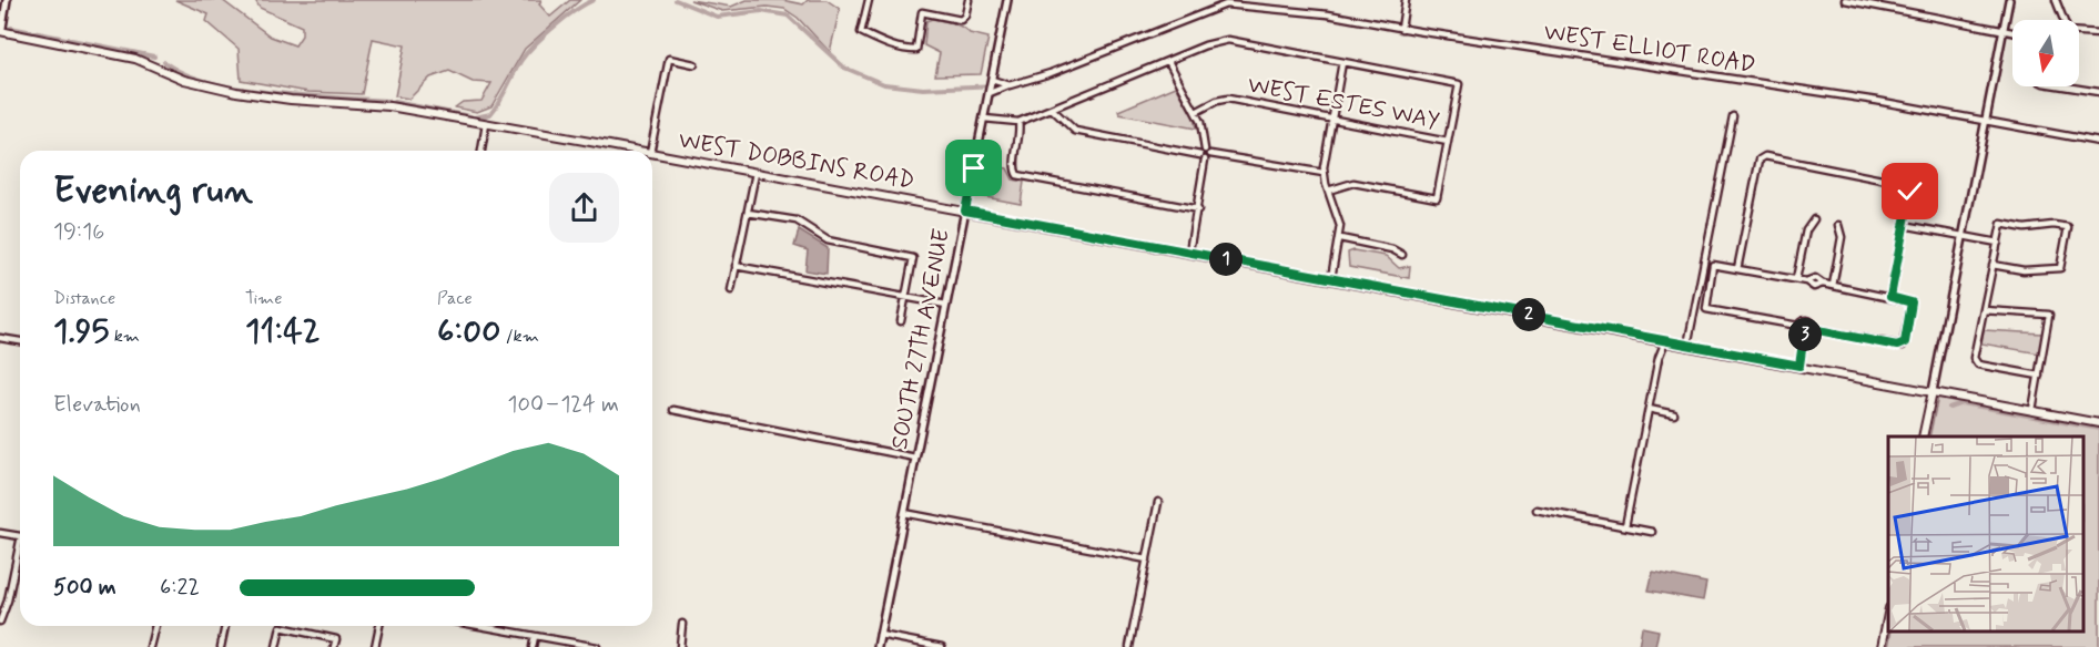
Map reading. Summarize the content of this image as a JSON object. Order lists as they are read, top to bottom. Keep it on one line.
{"streets":{"main road":["WEST DOBBINS ROAD"],"street":["WEST ELLIOT ROAD","WEST ESTES WAY","SOUTH 27TH AVENUE"]},"crossings":[["WEST ELLIOT ROAD","SOUTH 27TH AVENUE"],["WEST DOBBINS ROAD","SOUTH 27TH AVENUE"]],"north":"bottom","page":{"heading":["Evening run","19:16"],"pins":["1","2","3"],"stats":[["Distance","1.95 km"],["Time","11:42"],["Pace","6:00 /km"]],"chart":["Elevation","100–124 m"],"list":[{"name":"500 m","note":"6:22"}]}}
